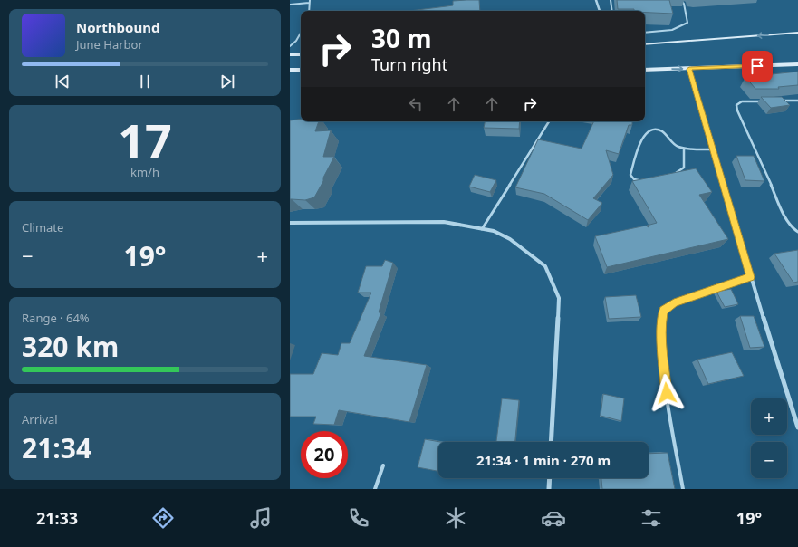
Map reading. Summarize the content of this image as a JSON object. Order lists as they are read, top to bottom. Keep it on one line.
{"page":{"turn":["30 m","Turn right"],"song":["Northbound","June Harbor"],"tile":[["17","km/h"],"Climate",["Range · 64%","320 km"],["Arrival","21:34"]],"heat":["−","19°","+"],"map_buttons":["+","−"],"limit":"20","trip":"21:34 · 1 min · 270 m","tabs":["21:33","19°"]}}
